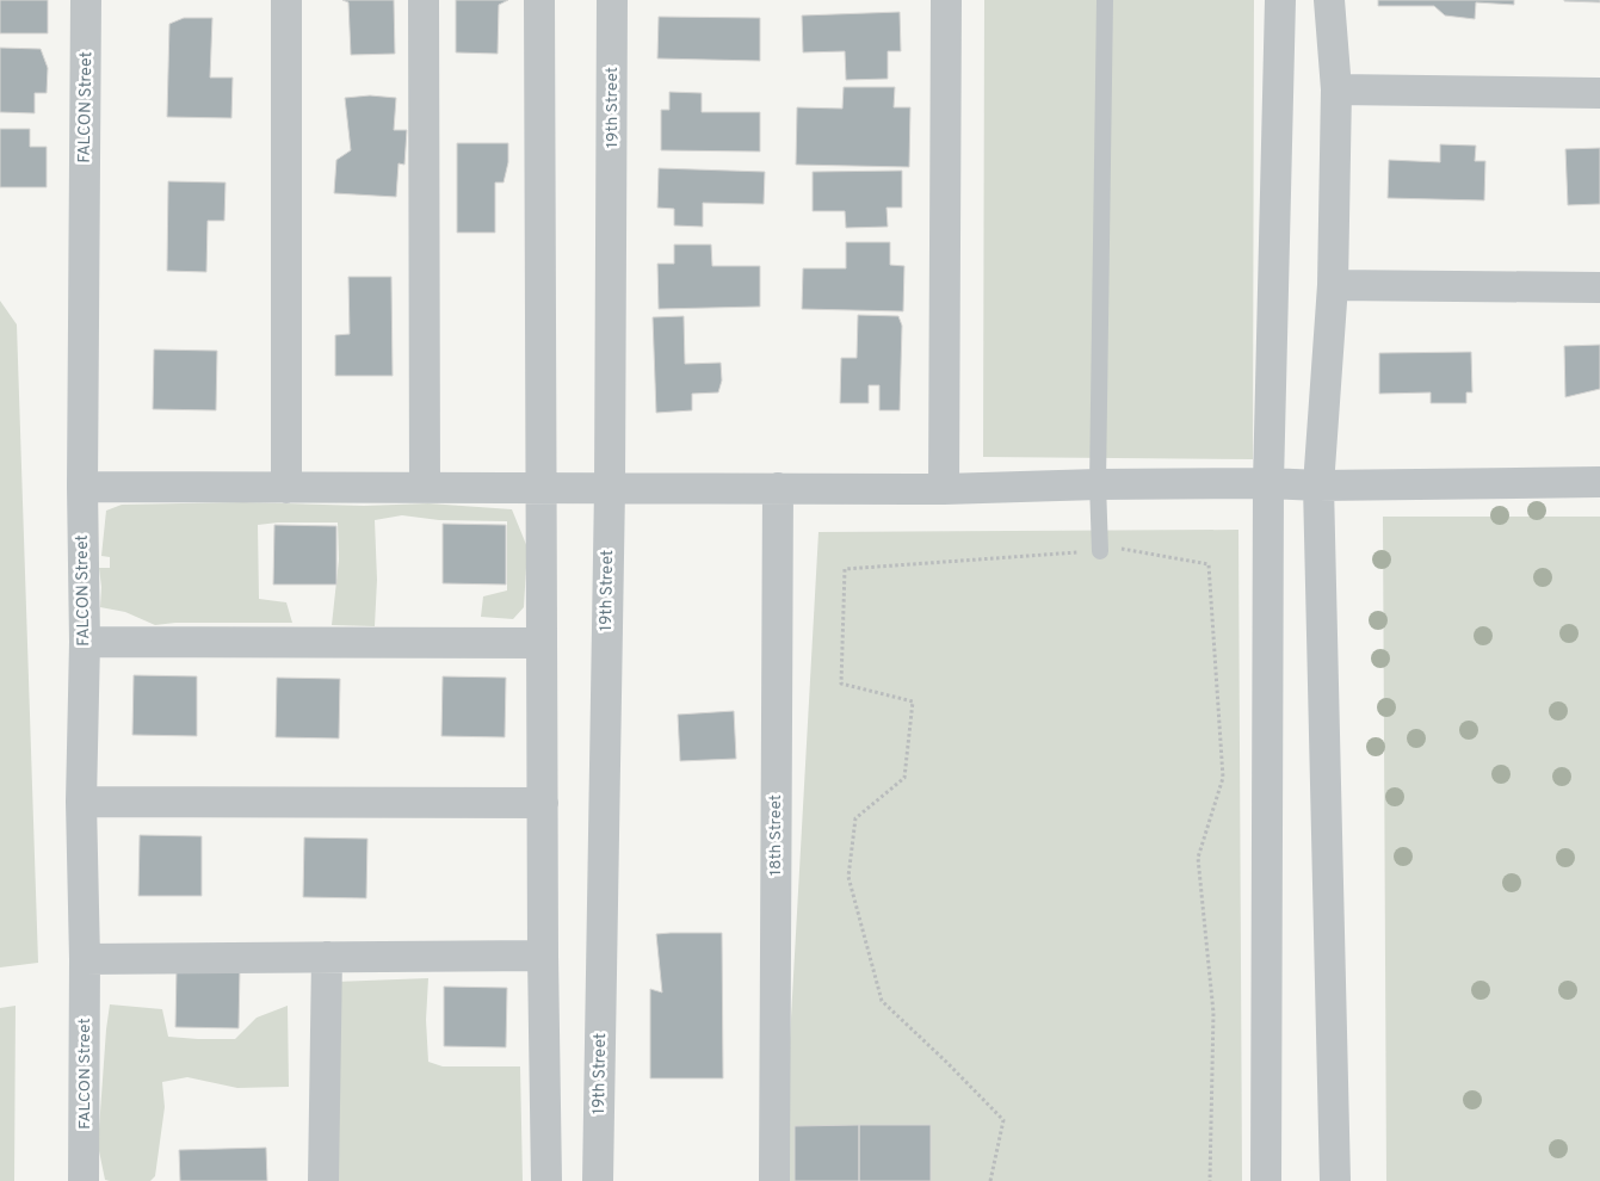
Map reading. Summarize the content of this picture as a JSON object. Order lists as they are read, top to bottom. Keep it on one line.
{"streets":{"street":["FALCON Street","19th Street","18th Street"]}}
